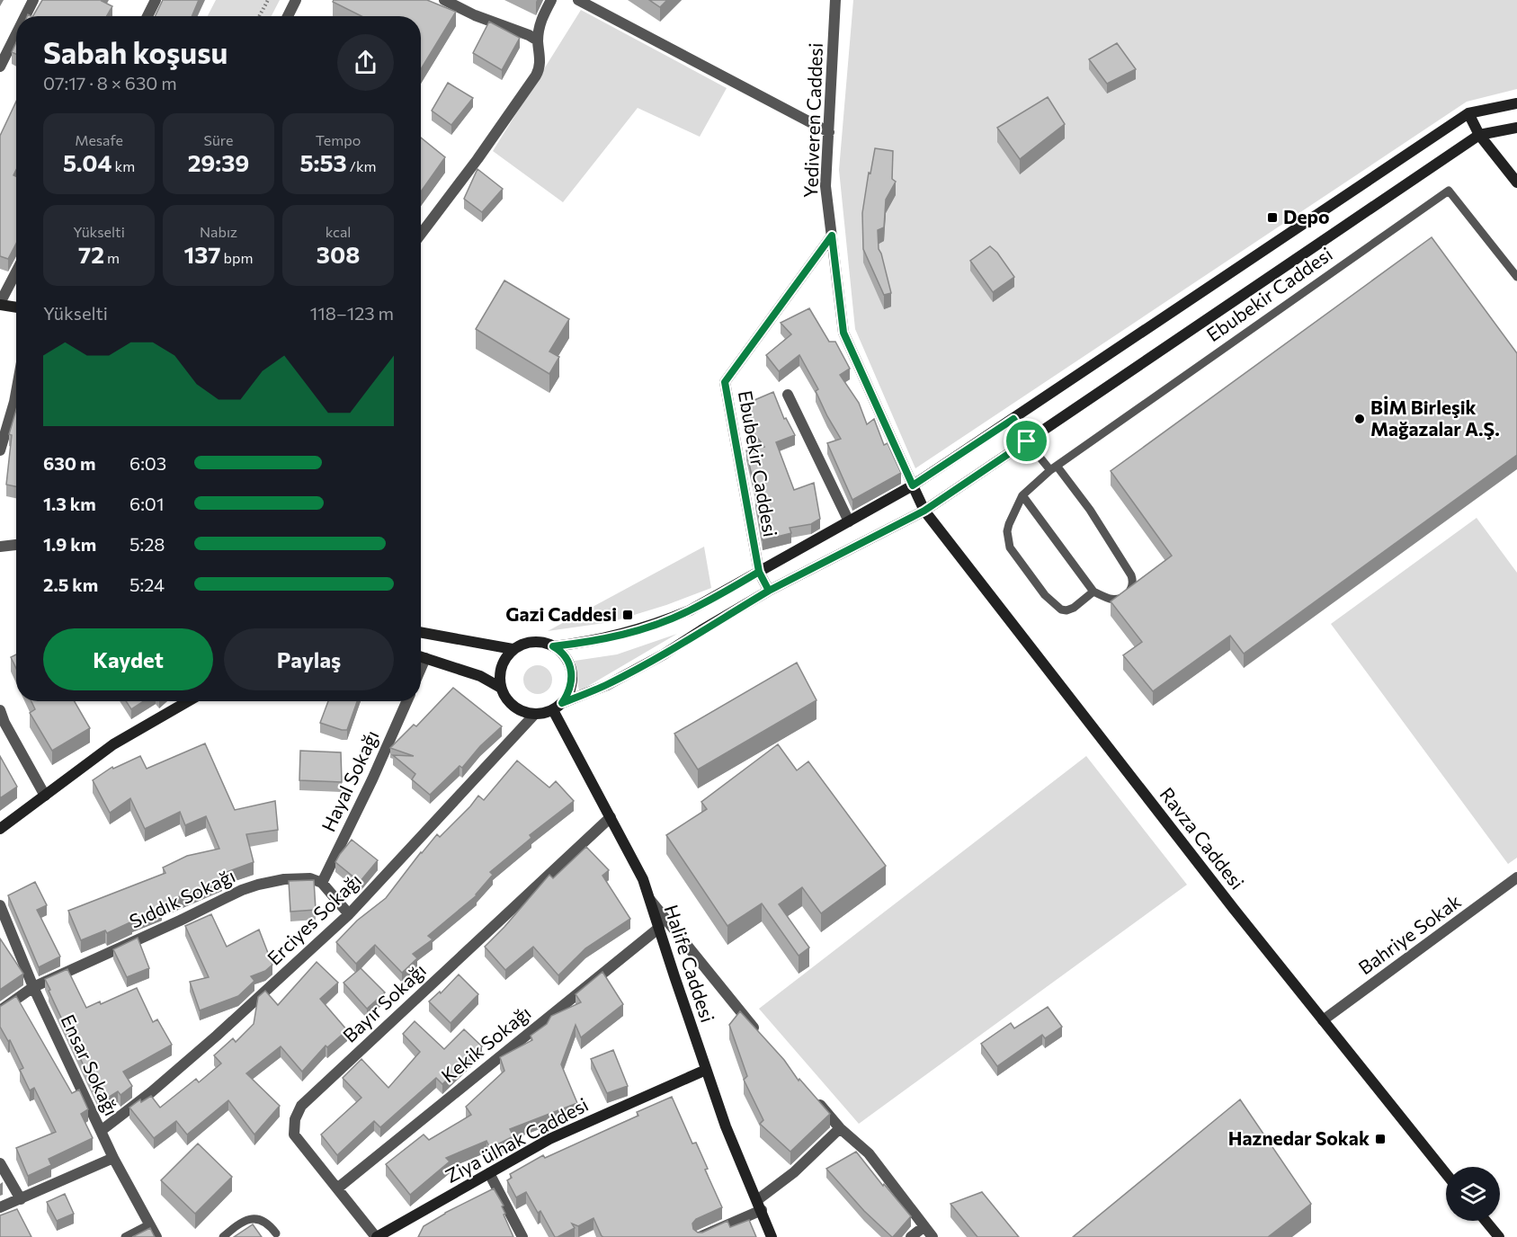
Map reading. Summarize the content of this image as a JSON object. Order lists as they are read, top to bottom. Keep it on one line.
{"streets":{"main road":["Ebubekir Caddesi","Ravza Caddesi","Halife Caddesi","Ziya ülhak Caddesi"],"street":["Yediveren Caddesi","Hayal Sokağı","Sıddık Sokağı","Erciyes Sokağı","Bahriye Sokak","Bayır Sokağı","Kekik Sokağı","Ensar Sokağı"]},"crossings":[["Yediveren Caddesi","Ebubekir Caddesi"],["Ebubekir Caddesi","Ravza Caddesi"],["Ebubekir Caddesi","Erciyes Sokağı"],["Ebubekir Caddesi","Halife Caddesi"],["Hayal Sokağı","Sıddık Sokağı"],["Ravza Caddesi","Bahriye Sokak"],["Sıddık Sokağı","Ensar Sokağı"],["Erciyes Sokağı","Halife Caddesi"],["Erciyes Sokağı","Ensar Sokağı"],["Halife Caddesi","Bayır Sokağı"],["Halife Caddesi","Kekik Sokağı"],["Halife Caddesi","Ziya ülhak Caddesi"],["Bayır Sokağı","Kekik Sokağı"],["Bayır Sokağı","Ziya ülhak Caddesi"]],"places":{"transit":["Depo","Gazi Caddesi","Haznedar Sokak"],"other":["BİM Birleşik Mağazalar A.Ş."]},"page":{"heading":["Sabah koşusu","07:17 · 8 × 630 m"],"stats":[["Mesafe","5.04 km"],["Süre","29:39"],["Tempo","5:53 /km"],["Yükselti","72 m"],["Nabız","137 bpm"],["kcal","308"]],"chart":["Yükselti","118–123 m"],"list":[{"name":"630 m","note":"6:03"},{"name":"1.3 km","note":"6:01"},{"name":"1.9 km","note":"5:28"},{"name":"2.5 km","note":"5:24"}],"buttons":["Kaydet","Paylaş"]}}
